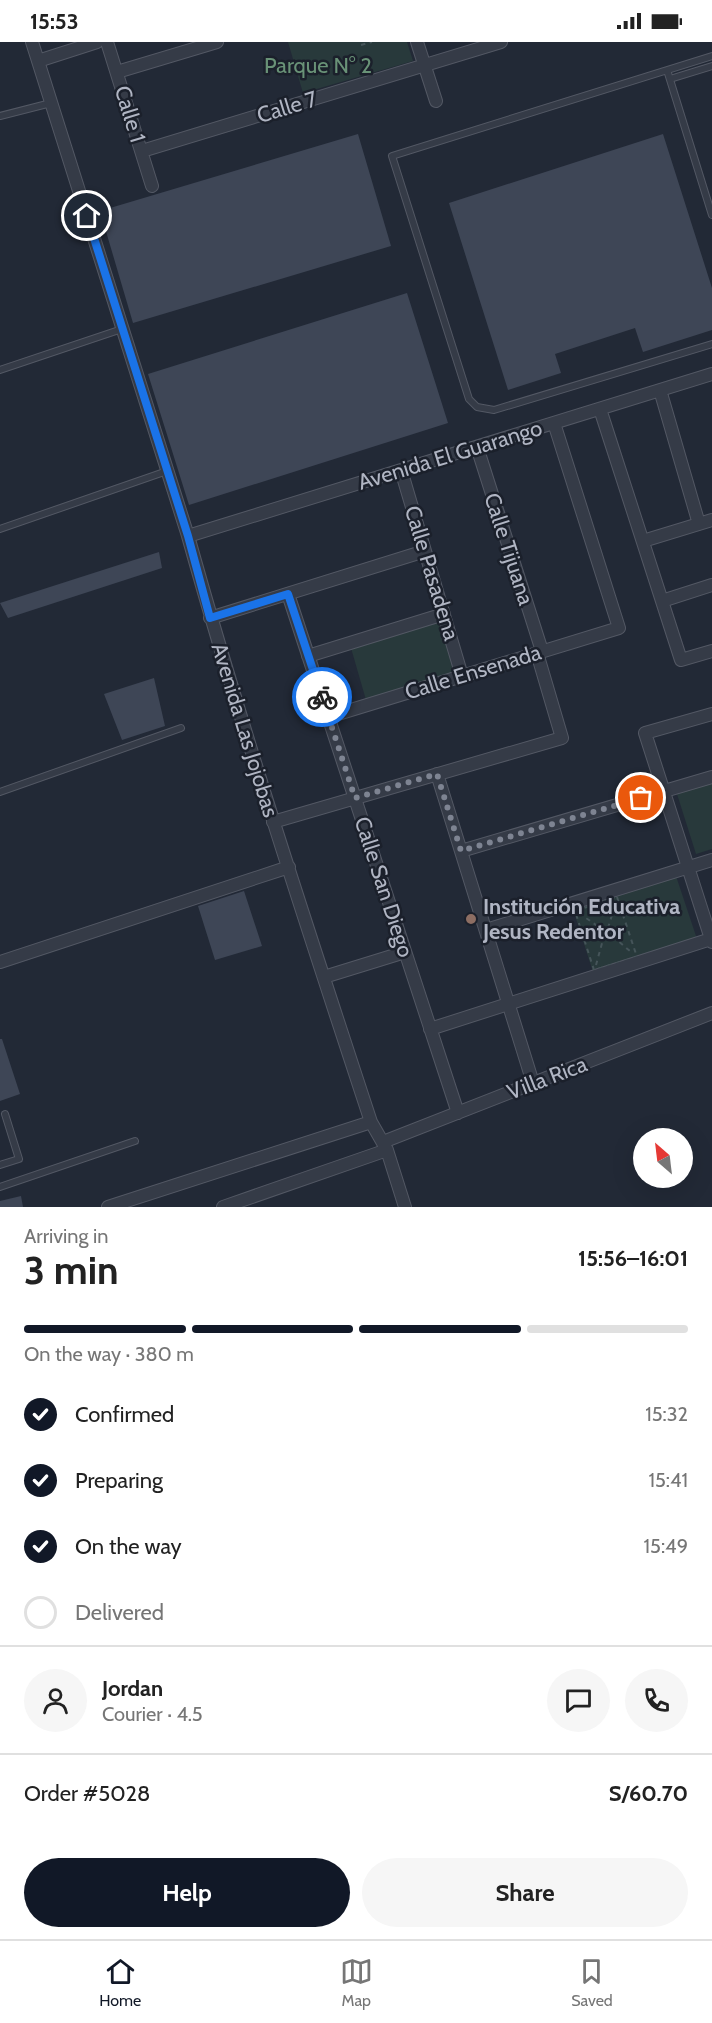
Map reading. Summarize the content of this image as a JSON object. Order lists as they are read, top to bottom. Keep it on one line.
{"streets":{"street":["Calle 7","Calle 1","Avenida El Guarango","Calle Tijuana","Calle Pasadena","Calle Ensenada","Avenida Las Jojobas","Calle San Diego","Villa Rica"]},"crossings":[["Calle 7","Calle 1"],["Avenida El Guarango","Calle Tijuana"],["Avenida El Guarango","Calle Pasadena"],["Avenida El Guarango","Calle Ensenada"],["Avenida El Guarango","Avenida Las Jojobas"],["Calle Tijuana","Calle Ensenada"],["Calle Pasadena","Calle Ensenada"],["Calle Ensenada","Calle San Diego"],["Avenida Las Jojobas","Villa Rica"],["Calle San Diego","Villa Rica"]],"parks":["Parque N° 2"],"places":["Institución Educativa Jesus Redentor"],"north":"top left","page":{"status":"15:53","heading":["3 min","Arriving in","15:56–16:01"],"panel":["Jordan","Courier · 4.5","Order #5028","S/60.70"],"bar":"On the way · 380 m","list":[["Confirmed","15:32"],["Preparing","15:41"],["On the way","15:49"],"Delivered"],"buttons":["Help","Share"],"tabs":["Home","Map","Saved"]}}
